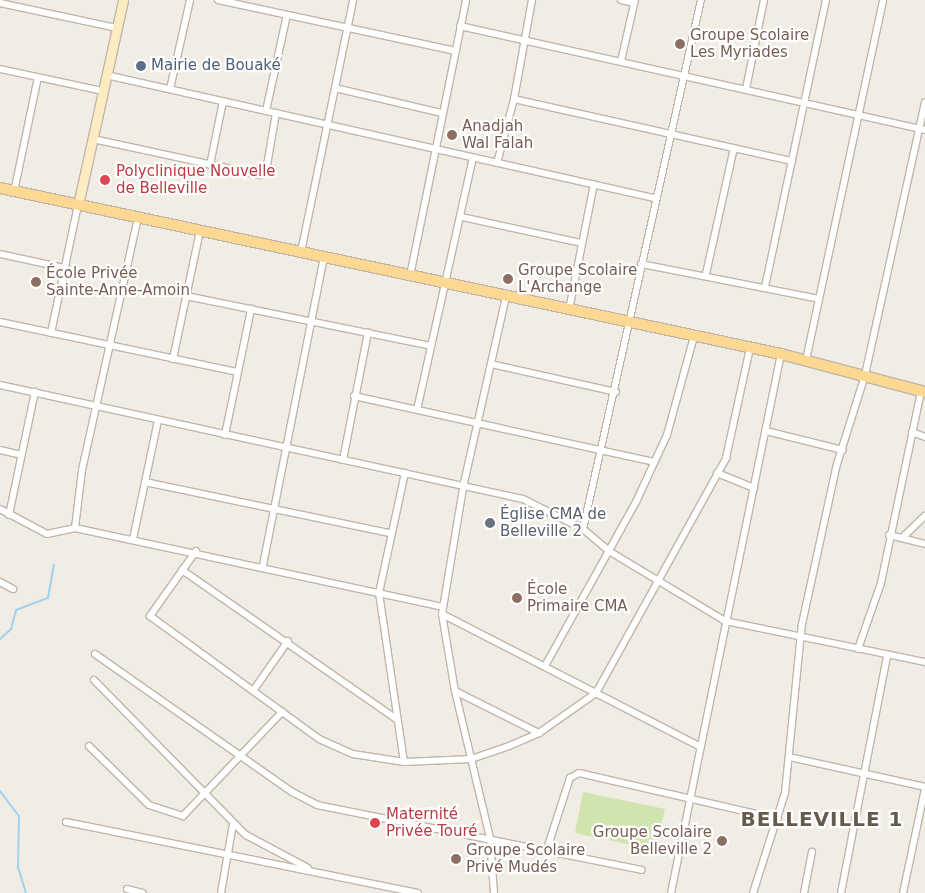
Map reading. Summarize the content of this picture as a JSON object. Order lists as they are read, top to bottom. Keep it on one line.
{"districts":["BELLEVILLE 1"],"places":["Groupe Scolaire Les Myriades","Mairie de Bouaké","Anadjah Wal Falah","Polyclinique Nouvelle de Belleville","Groupe Scolaire L'Archange","École Privée Sainte-Anne-Amoin","Église CMA de Belleville 2","École Primaire CMA","Maternité Privée Touré","Groupe Scolaire Belleville 2","Groupe Scolaire Privé Mudés"]}
